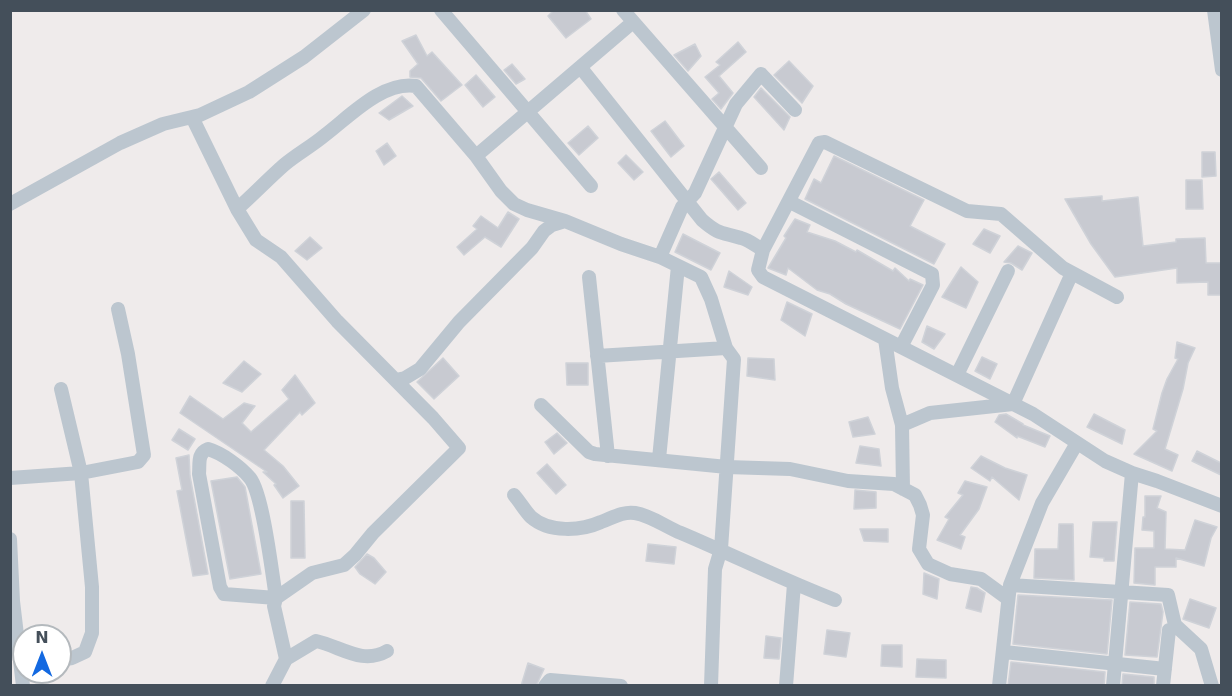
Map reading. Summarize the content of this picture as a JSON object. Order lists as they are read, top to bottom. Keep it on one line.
{"north":"top"}
